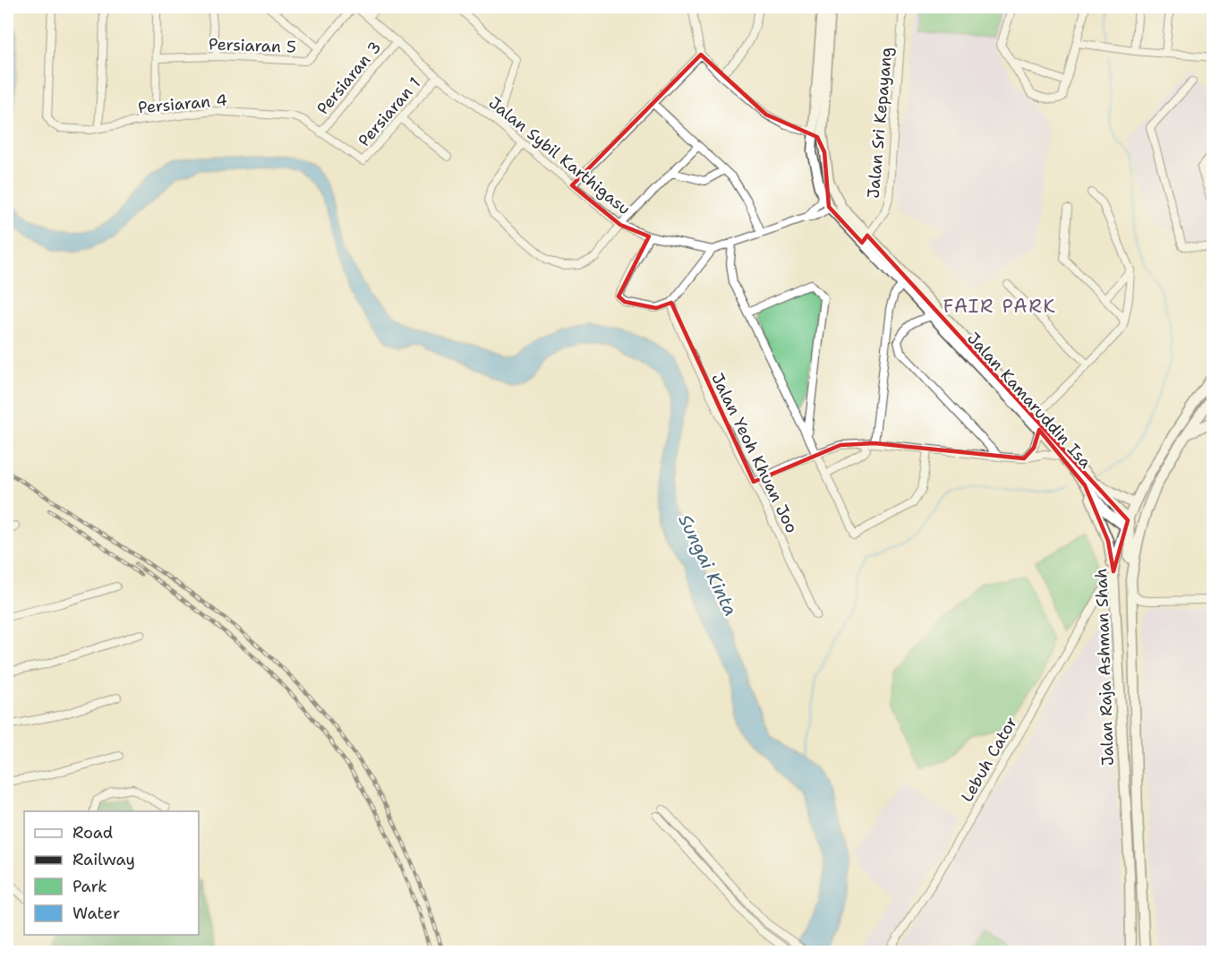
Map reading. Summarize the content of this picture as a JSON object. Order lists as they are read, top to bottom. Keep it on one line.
{"streets":{"main road":["Jalan Kamaruddin Isa","Jalan Raja Ashman Shah"],"street":["Persiaran 5","Persiaran 3","Persiaran 4","Persiaran 1","Jalan Sri Kepayang","Jalan Sybil Karthigasu","Jalan Yeoh Khuan Joo","Lebuh Cator"]},"crossings":[["Persiaran 5","Jalan Sybil Karthigasu"],["Persiaran 3","Persiaran 4"],["Persiaran 3","Jalan Sybil Karthigasu"],["Persiaran 4","Persiaran 1"],["Persiaran 1","Jalan Sybil Karthigasu"],["Jalan Sri Kepayang","Jalan Kamaruddin Isa"],["Jalan Sybil Karthigasu","Jalan Kamaruddin Isa"],["Jalan Kamaruddin Isa","Jalan Raja Ashman Shah"],["Jalan Raja Ashman Shah","Lebuh Cator"]],"districts":["FAIR PARK"],"water":["Sungai Kinta"],"legend":["Road","Railway","Park","Water"]}
